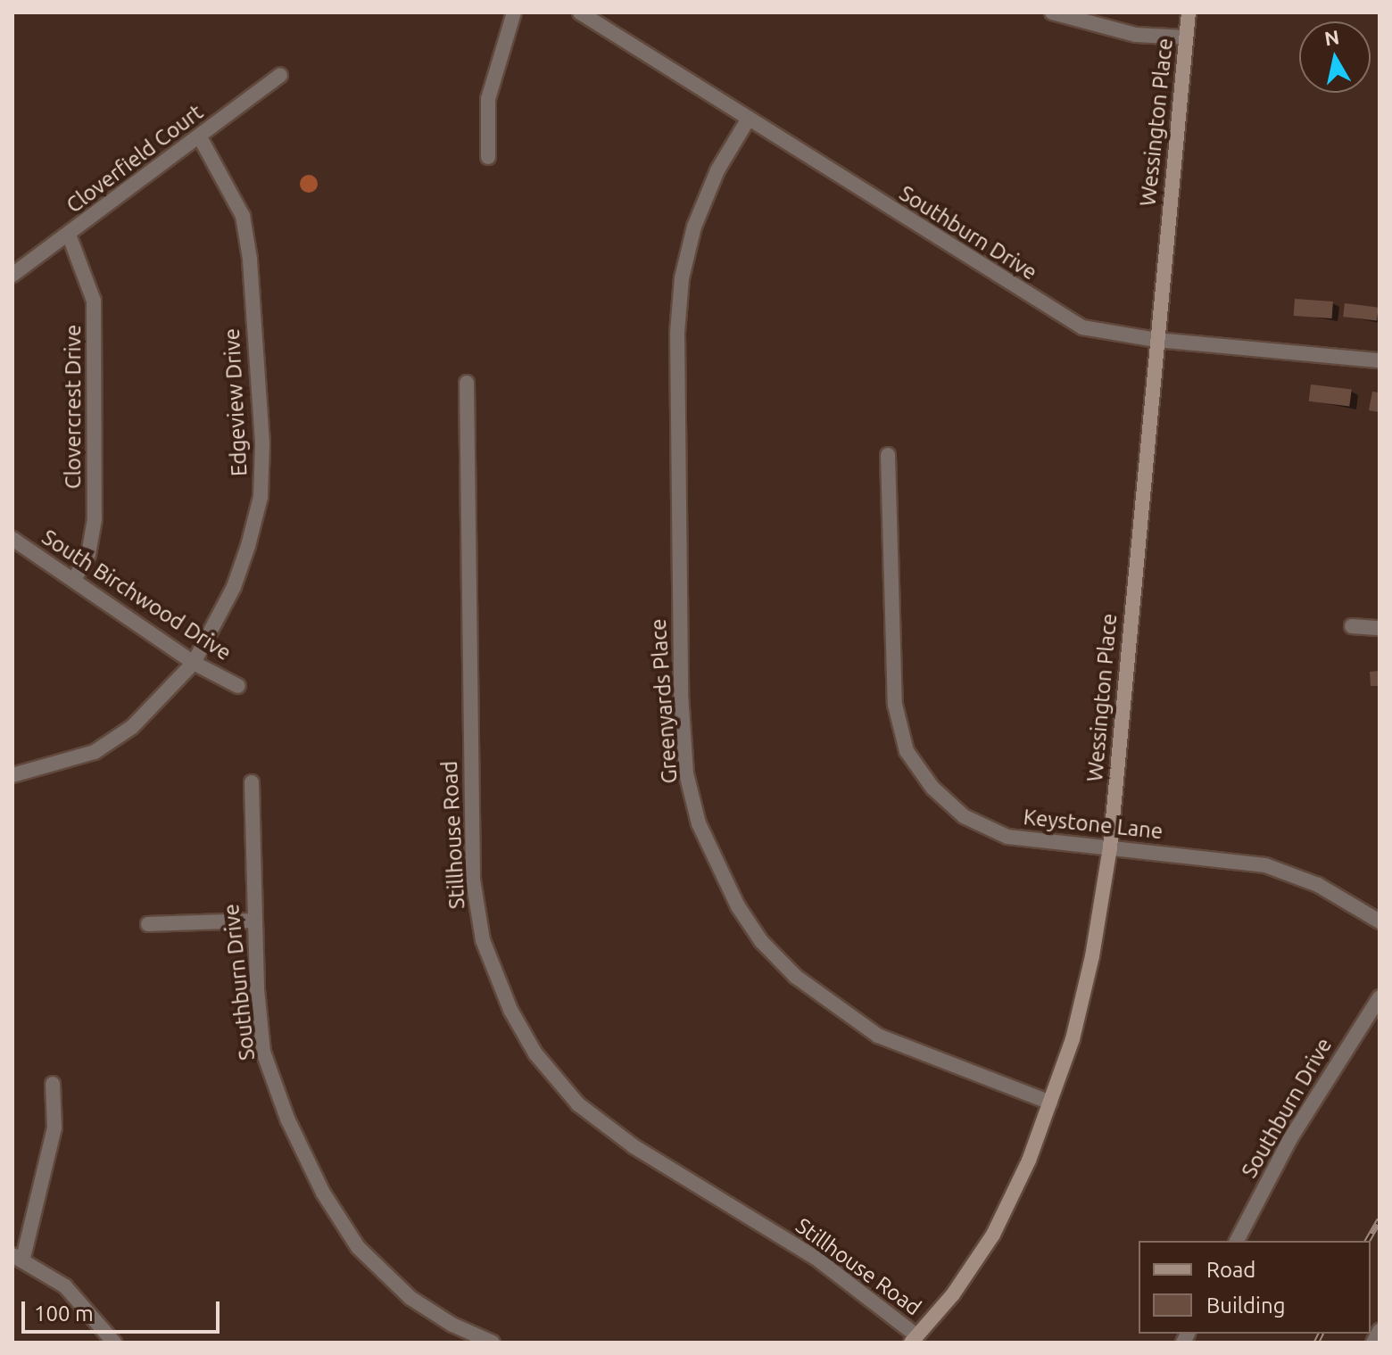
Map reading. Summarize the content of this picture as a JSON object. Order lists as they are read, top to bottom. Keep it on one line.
{"streets":{"street":["Wessington Place","Cloverfield Court","Southburn Drive","Edgeview Drive","Clovercrest Drive","South Birchwood Drive","Greenyards Place","Keystone Lane","Stillhouse Road"]},"crossings":[["Wessington Place","Southburn Drive"],["Wessington Place","Greenyards Place"],["Wessington Place","Keystone Lane"],["Wessington Place","Stillhouse Road"],["Cloverfield Court","Edgeview Drive"],["Cloverfield Court","Clovercrest Drive"],["Southburn Drive","Greenyards Place"],["Edgeview Drive","South Birchwood Drive"],["Clovercrest Drive","South Birchwood Drive"]],"legend":["Road","Building"],"scale_bar":"100 m","north":"top"}
